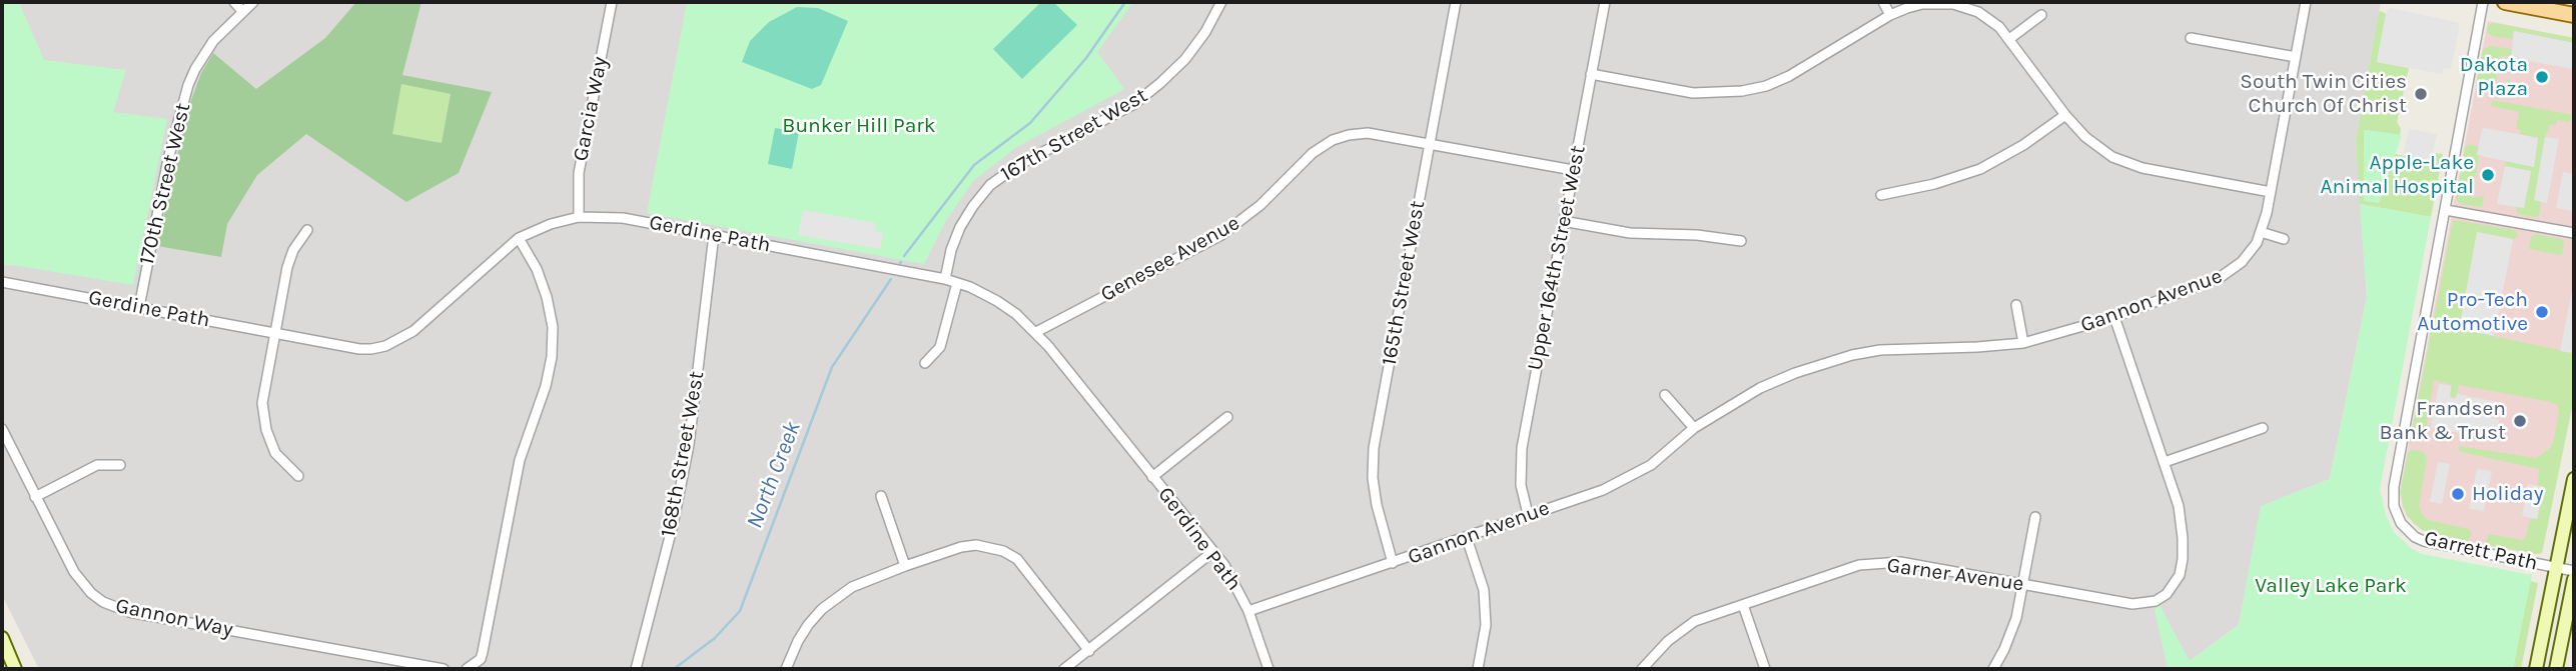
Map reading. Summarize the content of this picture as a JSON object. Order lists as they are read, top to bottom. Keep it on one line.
{"streets":{"street":["Garcia Way","167th Street West","170th Street West","Gerdine Path","Upper 164th Street West","Genesee Avenue","165th Street West","Gannon Avenue","168th Street West","Garrett Path","Garner Avenue","Gannon Way"]},"crossings":[["Garcia Way","Gerdine Path"],["167th Street West","Gerdine Path"],["170th Street West","Gerdine Path"],["Gerdine Path","Genesee Avenue"],["Gerdine Path","Gannon Avenue"],["Gerdine Path","168th Street West"],["Upper 164th Street West","Genesee Avenue"],["Upper 164th Street West","Gannon Avenue"],["Genesee Avenue","165th Street West"],["165th Street West","Gannon Avenue"]],"water":["North Creek"],"parks":["Bunker Hill Park","Valley Lake Park"],"places":["Dakota Plaza","South Twin Cities Church Of Christ","Apple-Lake Animal Hospital","Pro-Tech Automotive","Frandsen Bank & Trust","Holiday"]}
